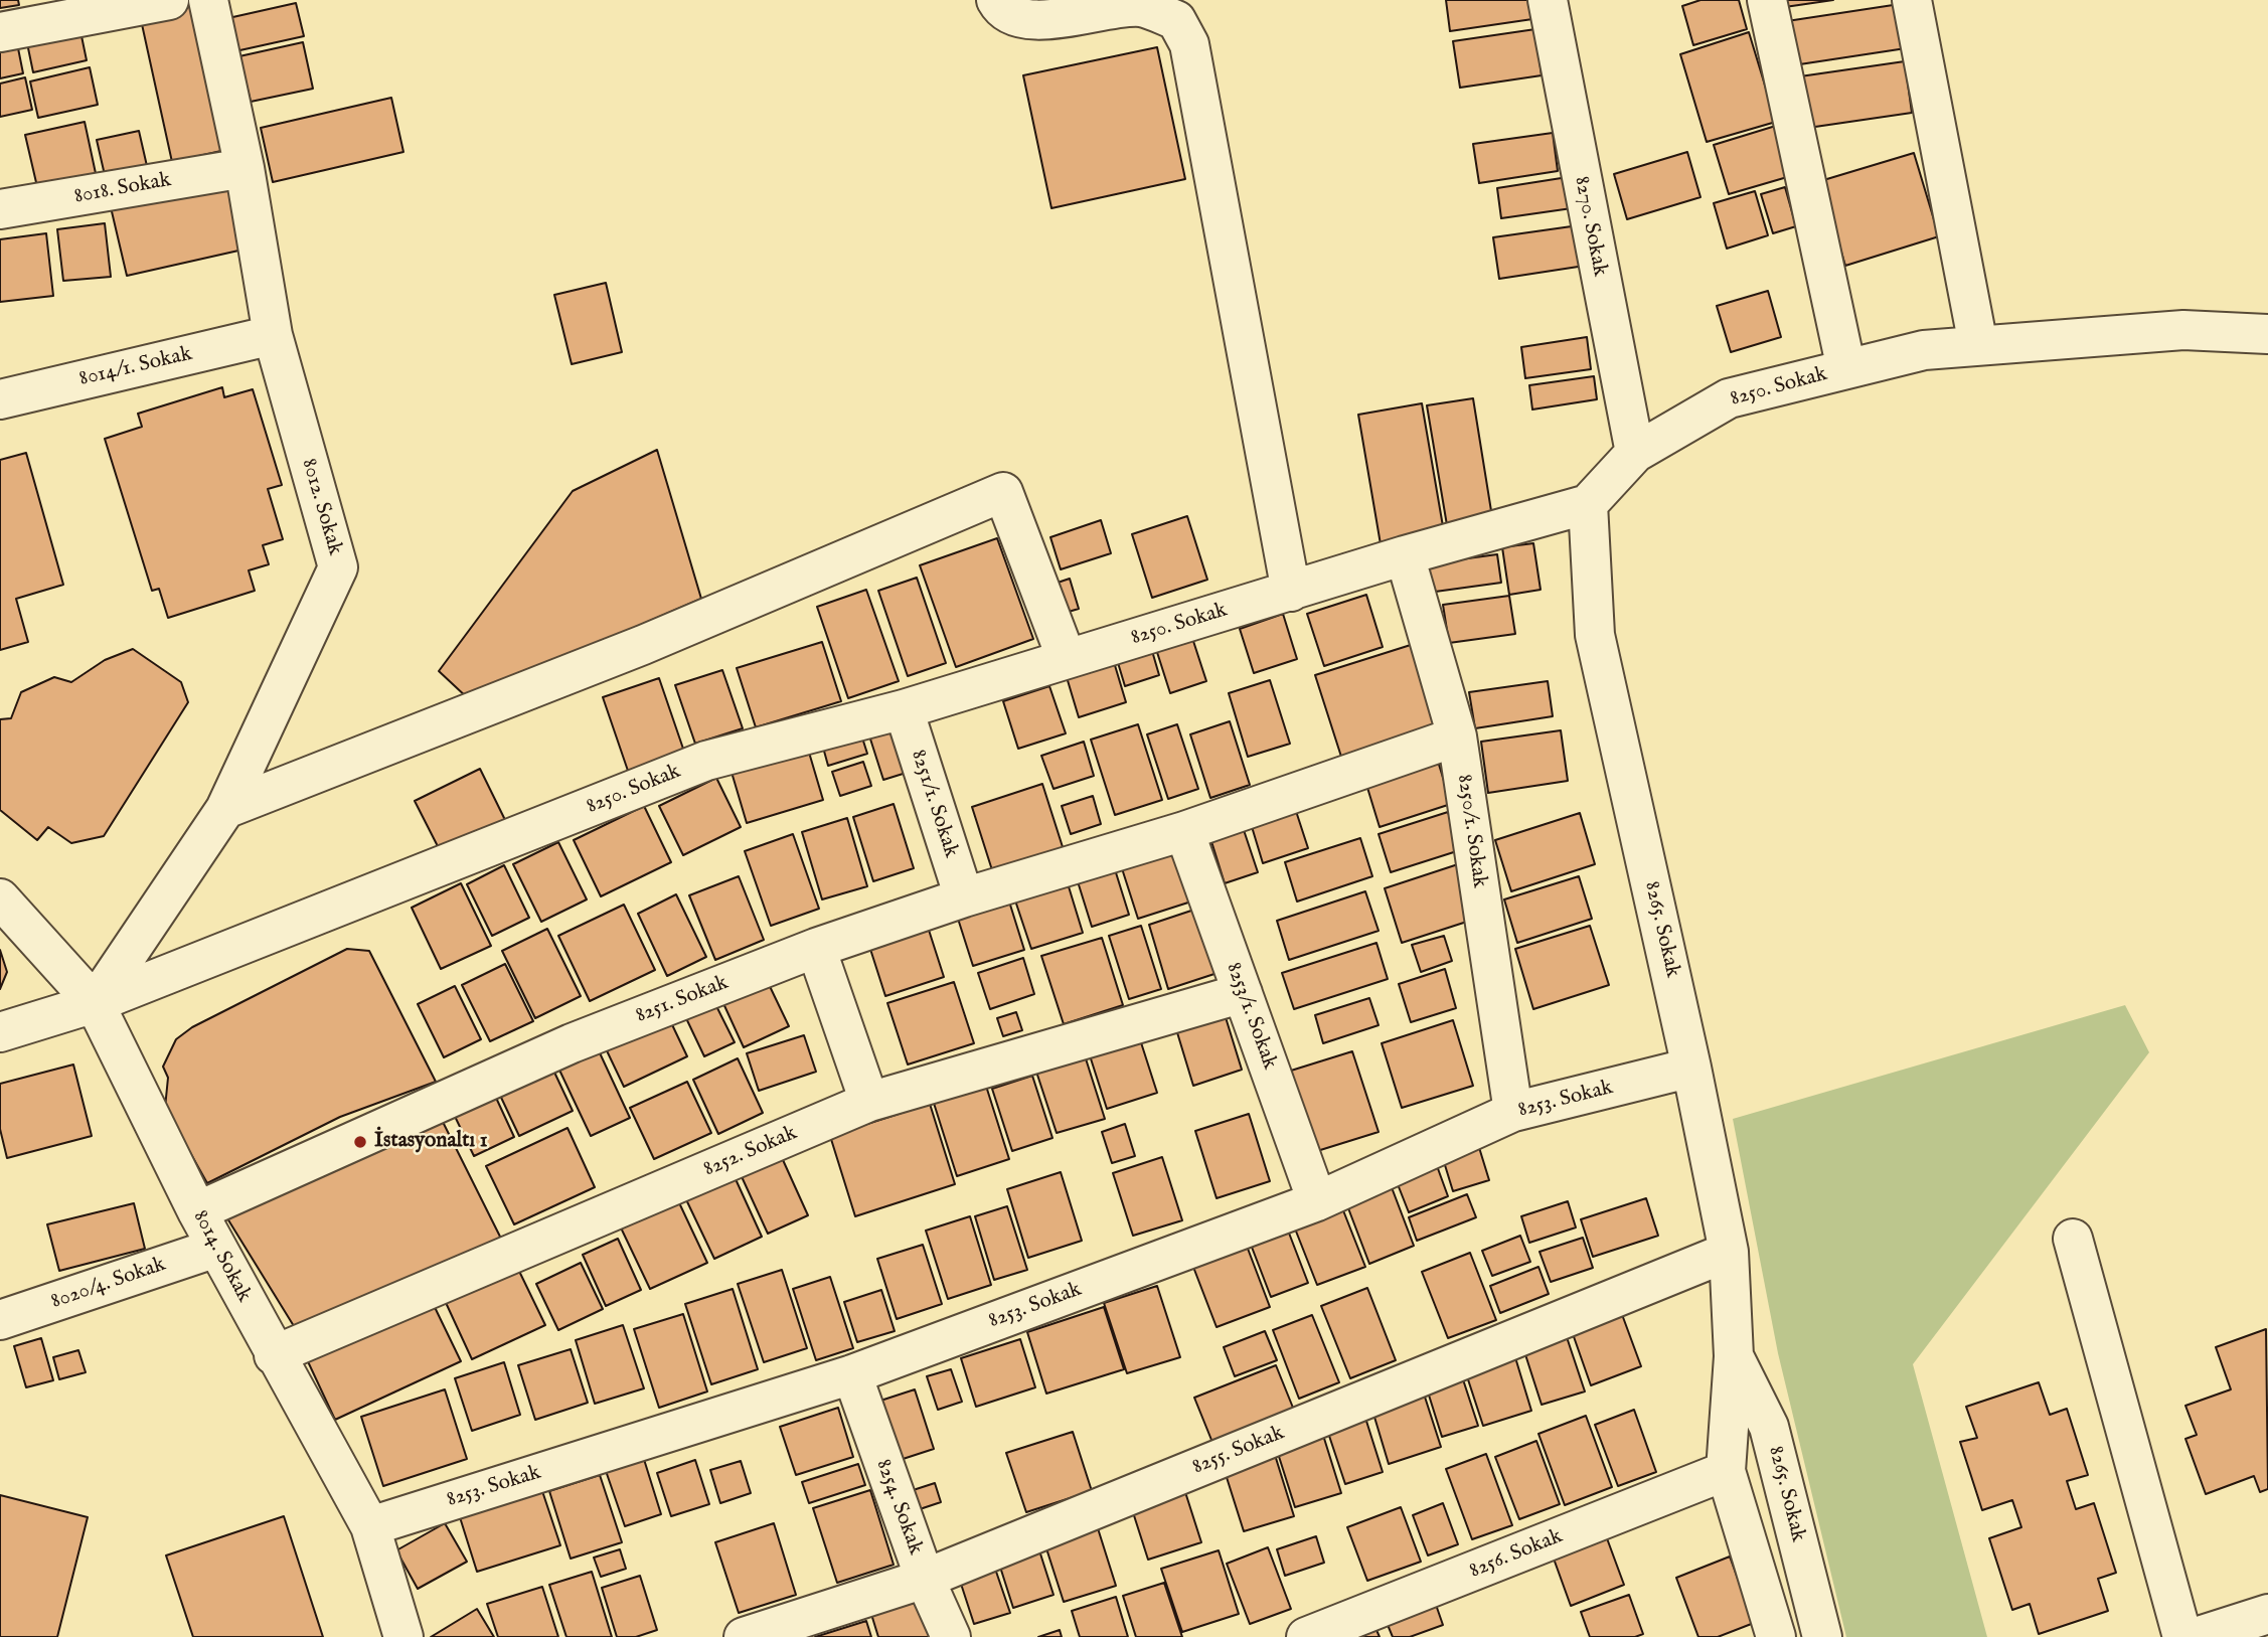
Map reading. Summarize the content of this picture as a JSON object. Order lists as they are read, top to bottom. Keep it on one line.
{"streets":{"street":["8018. Sokak","8270. Sokak","8014/1. Sokak","8250. Sokak","8012. Sokak","8251/1. Sokak","8250/1. Sokak","8265. Sokak","8251. Sokak","8253/1. Sokak","8253. Sokak","8252. Sokak","8014. Sokak","8020/4. Sokak","8255. Sokak","8254. Sokak","8256. Sokak"]},"crossings":[["8018. Sokak","8012. Sokak"],["8270. Sokak","8250. Sokak"],["8014/1. Sokak","8012. Sokak"],["8250. Sokak","8012. Sokak"],["8250. Sokak","8251/1. Sokak"],["8250. Sokak","8250/1. Sokak"],["8250. Sokak","8265. Sokak"],["8250. Sokak","8014. Sokak"],["8012. Sokak","8014. Sokak"],["8251/1. Sokak","8251. Sokak"],["8250/1. Sokak","8251. Sokak"],["8250/1. Sokak","8253. Sokak"],["8265. Sokak","8253. Sokak"],["8265. Sokak","8255. Sokak"],["8265. Sokak","8256. Sokak"],["8251. Sokak","8253/1. Sokak"],["8251. Sokak","8014. Sokak"],["8253/1. Sokak","8253. Sokak"],["8253/1. Sokak","8252. Sokak"],["8253. Sokak","8014. Sokak"],["8253. Sokak","8254. Sokak"],["8252. Sokak","8014. Sokak"],["8014. Sokak","8020/4. Sokak"],["8255. Sokak","8254. Sokak"]],"places":["İstasyonaltı 1"]}
